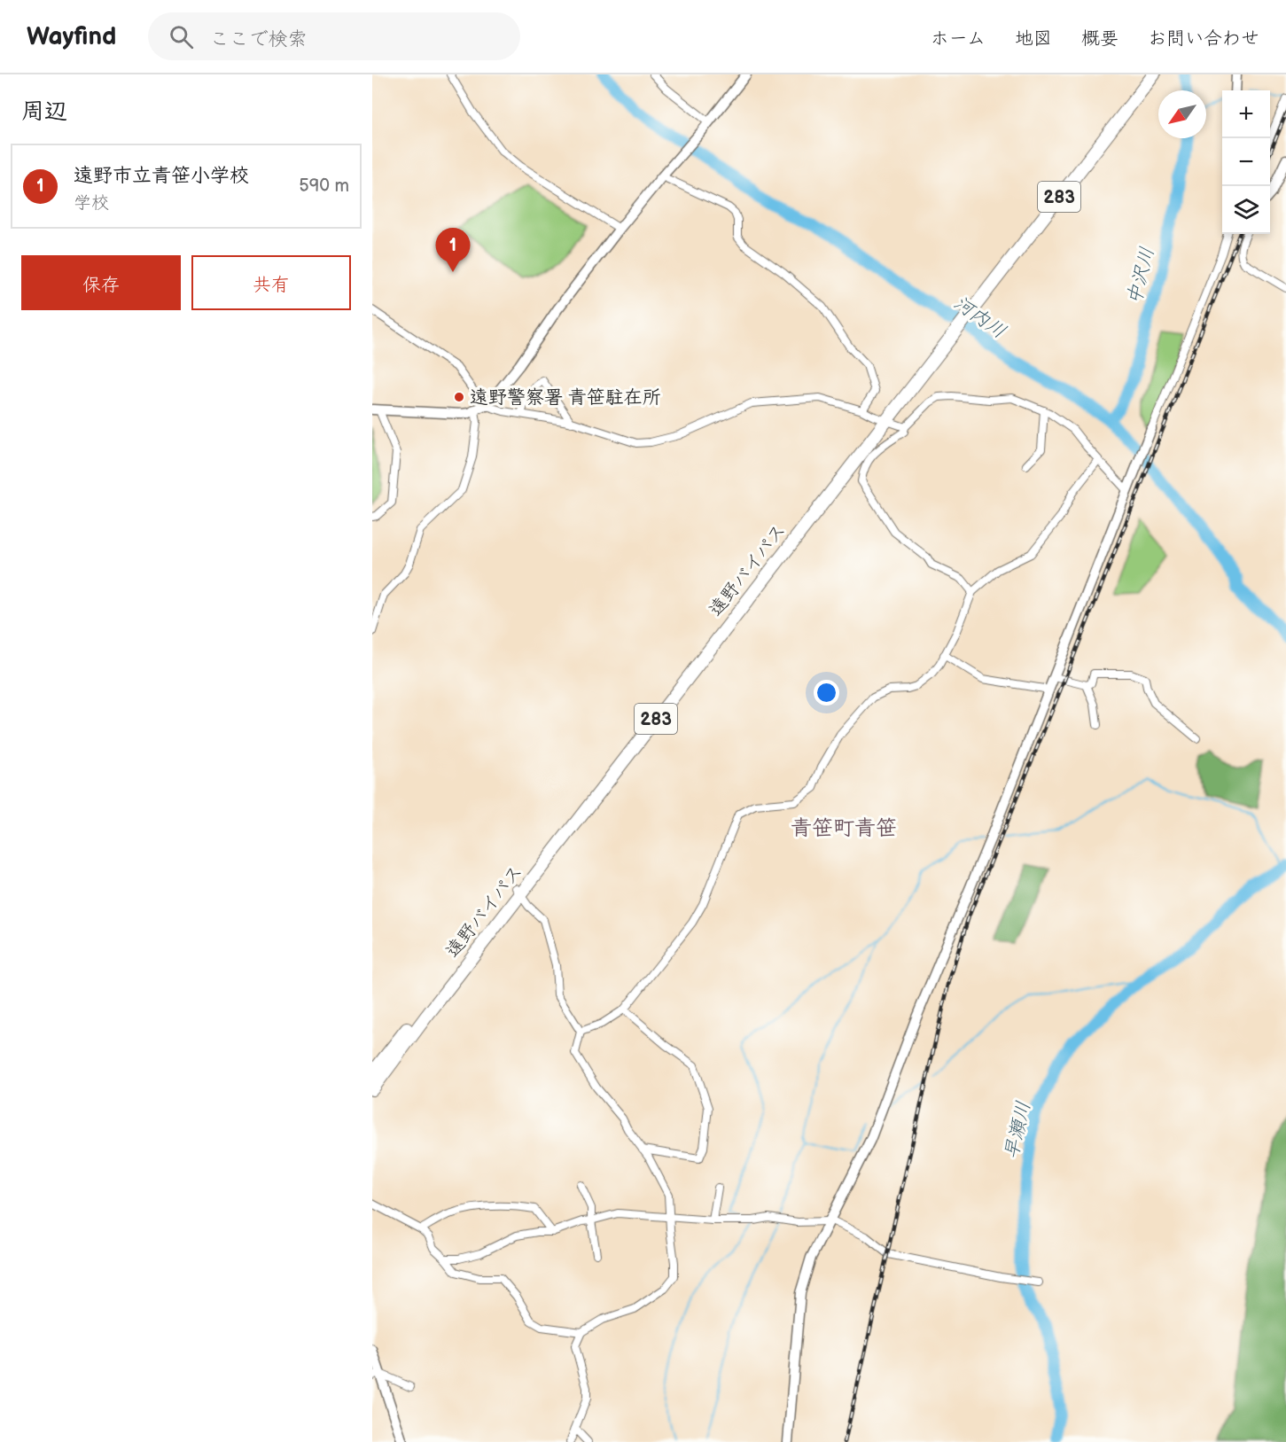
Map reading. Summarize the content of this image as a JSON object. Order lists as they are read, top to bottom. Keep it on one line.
{"streets":{"highway":["283","遠野バイパス"]},"districts":["青笹町青笹"],"water":["中沢川","河内川","早瀬川"],"places":["遠野警察署 青笹駐在所"],"north":"bottom left","page":{"header":"Wayfind","search":"ここで検索","nav":["ホーム","地図","概要","お問い合わせ"],"heading":"周辺","map_buttons":["+","−"],"list":[{"mark":"1","name":"遠野市立青笹小学校","note":"学校","value":"590 m"}],"pins":"1","buttons":["保存","共有"]}}
